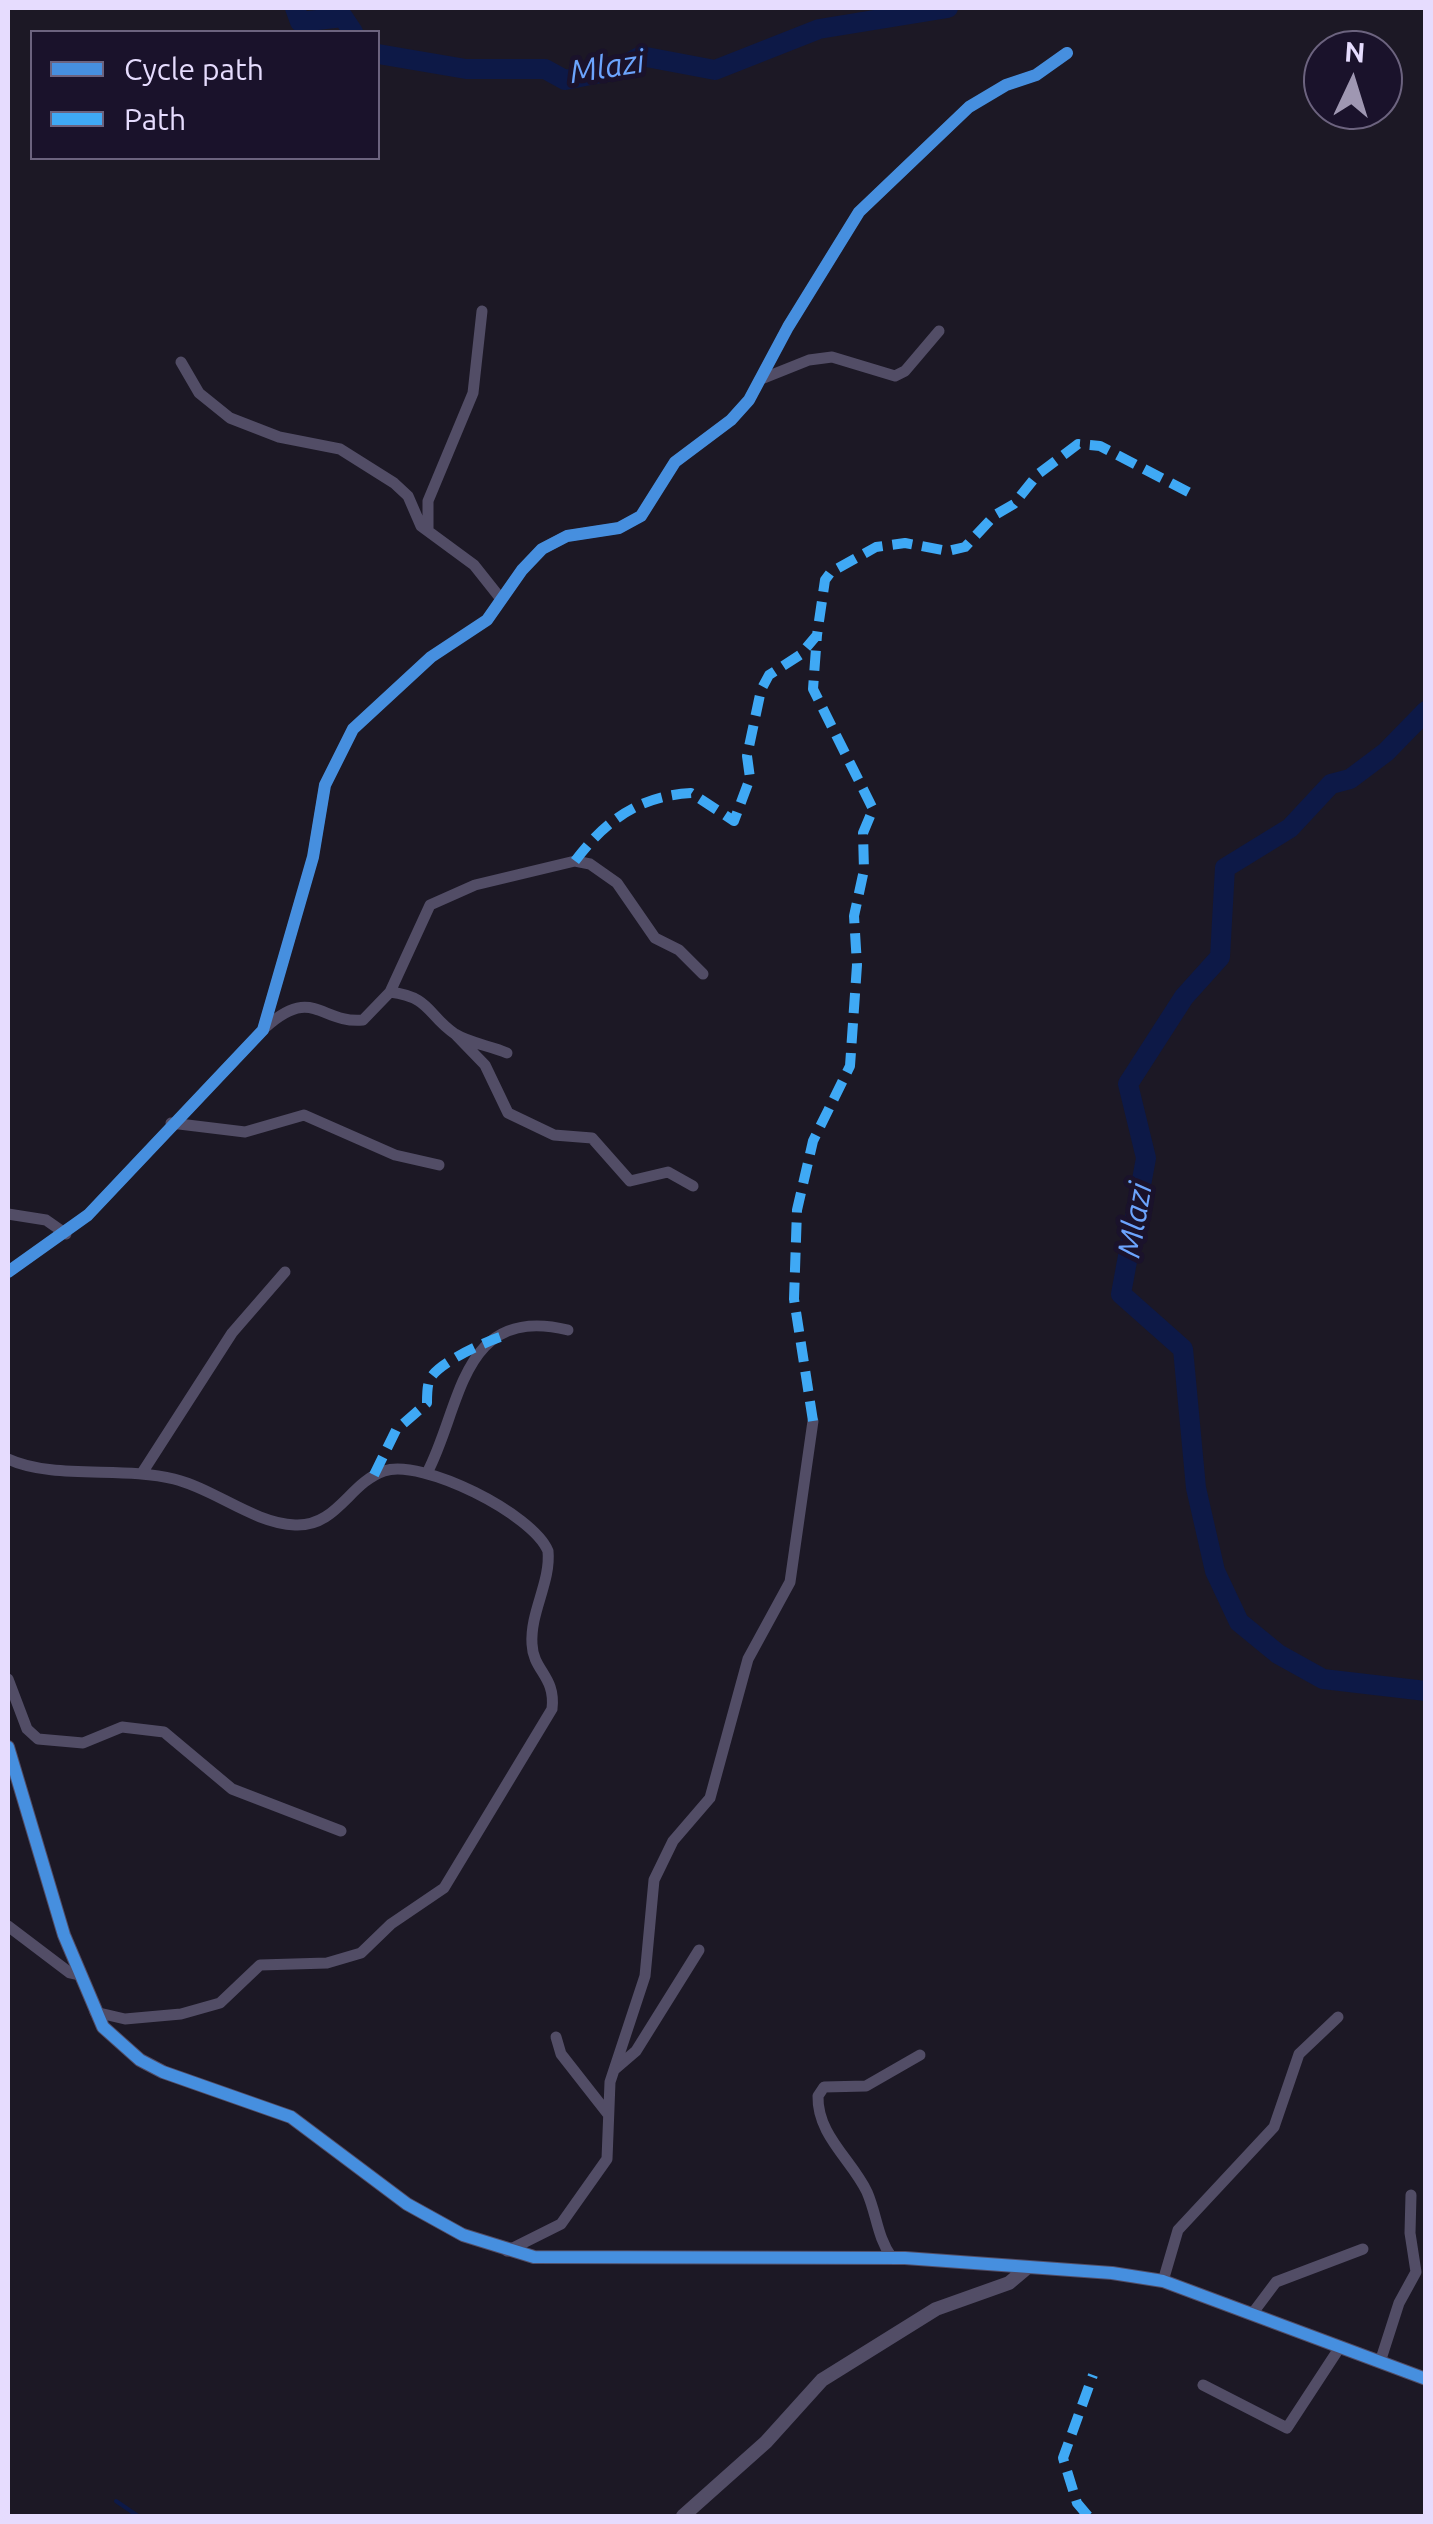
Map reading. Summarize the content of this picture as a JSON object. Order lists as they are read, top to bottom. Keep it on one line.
{"water":["Mlazi"],"legend":["Cycle path","Path"],"north":"top"}
